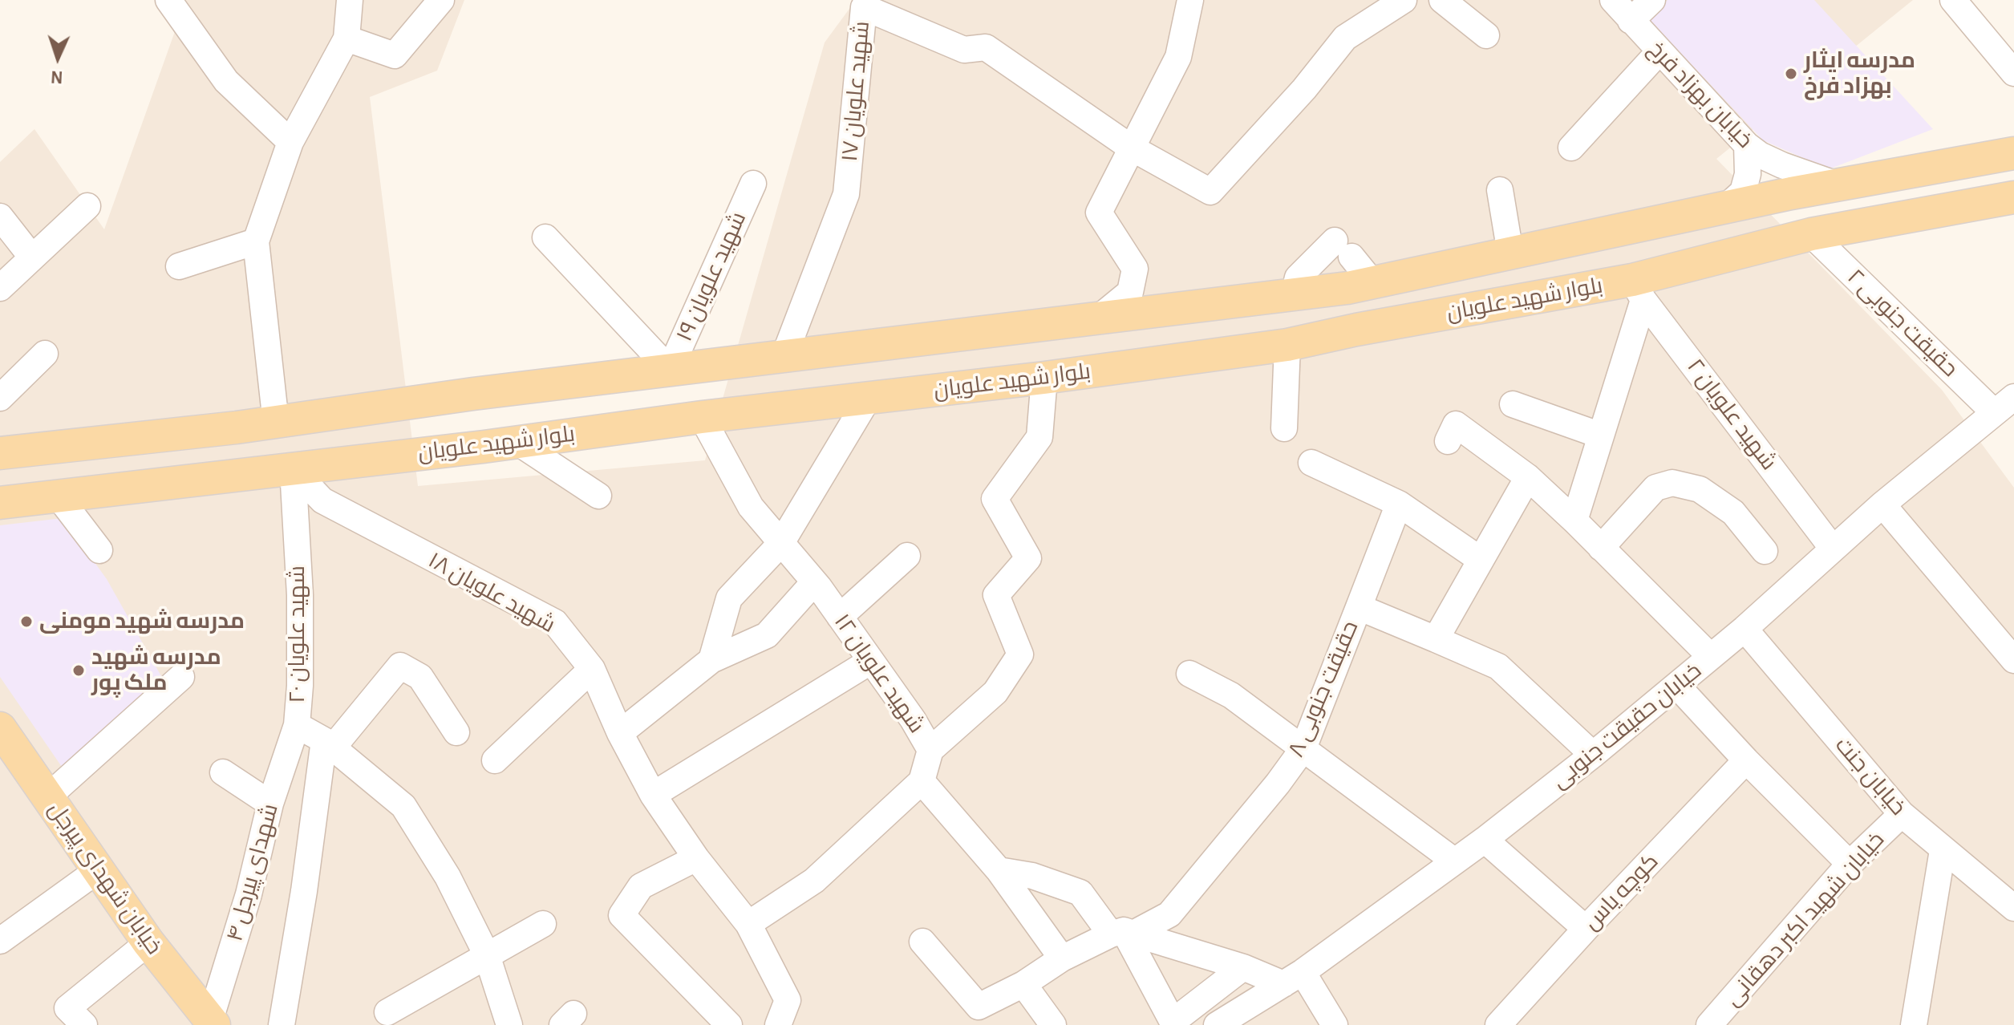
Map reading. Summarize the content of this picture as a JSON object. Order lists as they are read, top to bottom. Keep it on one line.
{"streets":{"main road":["بلوار شهید علویان","خیابان شهدای پیرجل"],"street":["شهید علویان ۱۷","خیابان بهزاد فرخ","شهید علویان ۱۹","حقیقت جنوبی ۲","شهید علویان ۲","شهید علویان ۱۸","شهید علویان ۲۰","شهید علویان ۱۲","حقیقت جنوبی ۸","خیابان حقیقت جنوبی","خیابان جنت","شهدای پیرجل ۴","کوچه یاس","خیابان شهید اکبر دهقانی"]},"crossings":[["شهید علویان ۱۷","بلوار شهید علویان"],["خیابان بهزاد فرخ","بلوار شهید علویان"],["شهید علویان ۱۹","بلوار شهید علویان"],["بلوار شهید علویان","حقیقت جنوبی ۲"],["بلوار شهید علویان","شهید علویان ۲"],["بلوار شهید علویان","شهید علویان ۱۸"],["بلوار شهید علویان","شهید علویان ۲۰"],["بلوار شهید علویان","شهید علویان ۱۲"],["حقیقت جنوبی ۲","خیابان حقیقت جنوبی"],["شهید علویان ۲","خیابان حقیقت جنوبی"],["شهید علویان ۱۸","شهید علویان ۲۰"],["شهید علویان ۲۰","شهدای پیرجل ۴"],["حقیقت جنوبی ۸","خیابان حقیقت جنوبی"],["خیابان حقیقت جنوبی","خیابان جنت"],["خیابان جنت","خیابان شهید اکبر دهقانی"],["شهدای پیرجل ۴","خیابان شهدای پیرجل"]],"places":["مدرسه ایثار بهزاد فرخ","مدرسه شهید مومنی","مدرسه شهید ملک پور"],"north":"bottom"}
